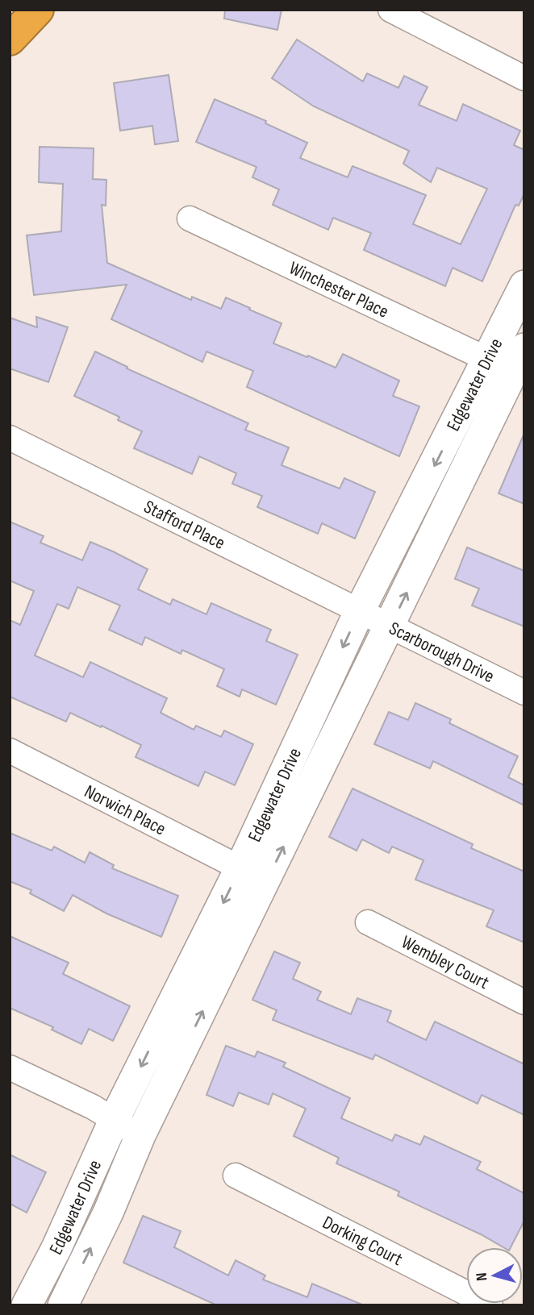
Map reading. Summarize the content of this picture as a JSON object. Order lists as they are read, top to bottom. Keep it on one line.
{"streets":{"street":["Winchester Place","Edgewater Drive","Stafford Place","Scarborough Drive","Norwich Place","Wembley Court","Dorking Court"]},"crossings":[["Winchester Place","Edgewater Drive"],["Edgewater Drive","Stafford Place"],["Edgewater Drive","Scarborough Drive"],["Edgewater Drive","Norwich Place"],["Stafford Place","Scarborough Drive"]],"north":"left"}
